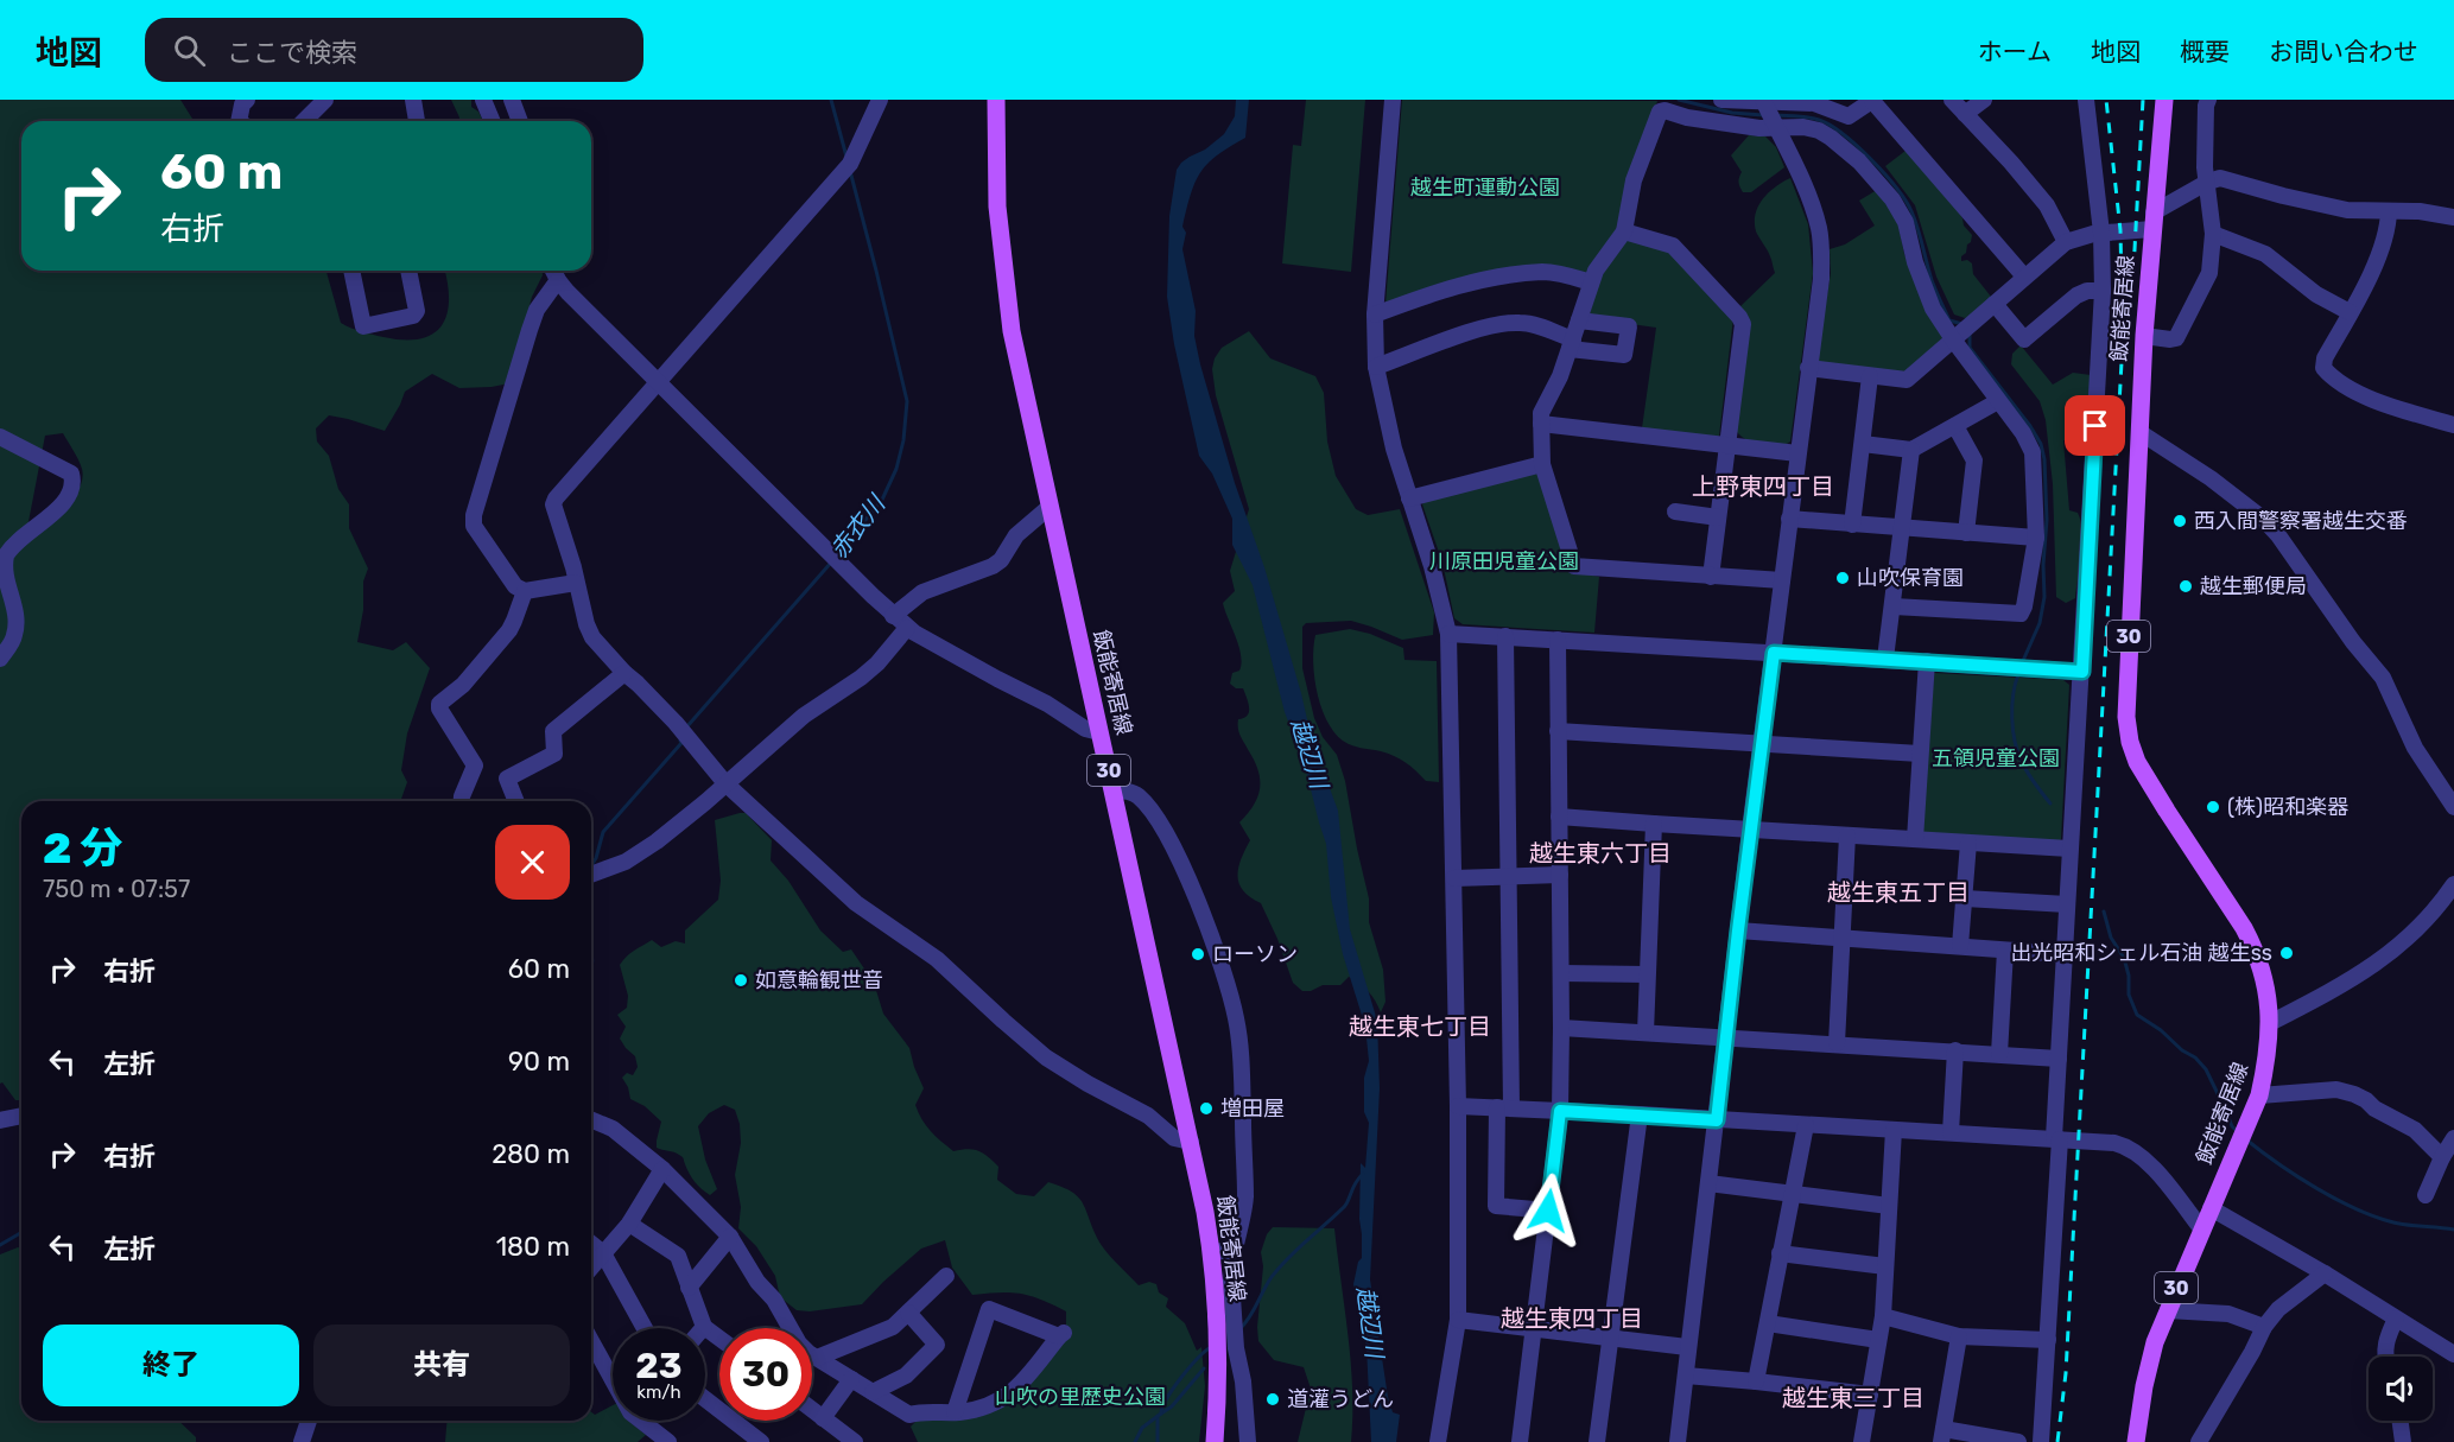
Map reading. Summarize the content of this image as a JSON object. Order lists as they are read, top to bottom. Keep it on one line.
{"streets":{"main road":["飯能寄居線","30"]},"districts":["上野東四丁目","越生東六丁目","越生東五丁目","越生東七丁目","越生東四丁目","越生東三丁目"],"water":["赤衣川","越辺川"],"parks":["越生町運動公園","川原田児童公園","五領児童公園","山吹の里歴史公園"],"places":["西入間警察署越生交番","山吹保育園","越生郵便局","(株)昭和楽器","出光昭和シェル石油 越生ss","ローソン","如意輪観世音","増田屋","道灌うどん"],"page":{"header":"地図","search":"ここで検索","nav":["ホーム","地図","概要","お問い合わせ"],"turn":["60 m","右折"],"heading":["2 分","750 m · 07:57"],"list":[{"name":"右折","value":"60 m"},{"name":"左折","value":"90 m"},{"name":"右折","value":"280 m"},{"name":"左折","value":"180 m"}],"buttons":["終了","共有"],"speed":"23 km/h","limit":"30"}}
